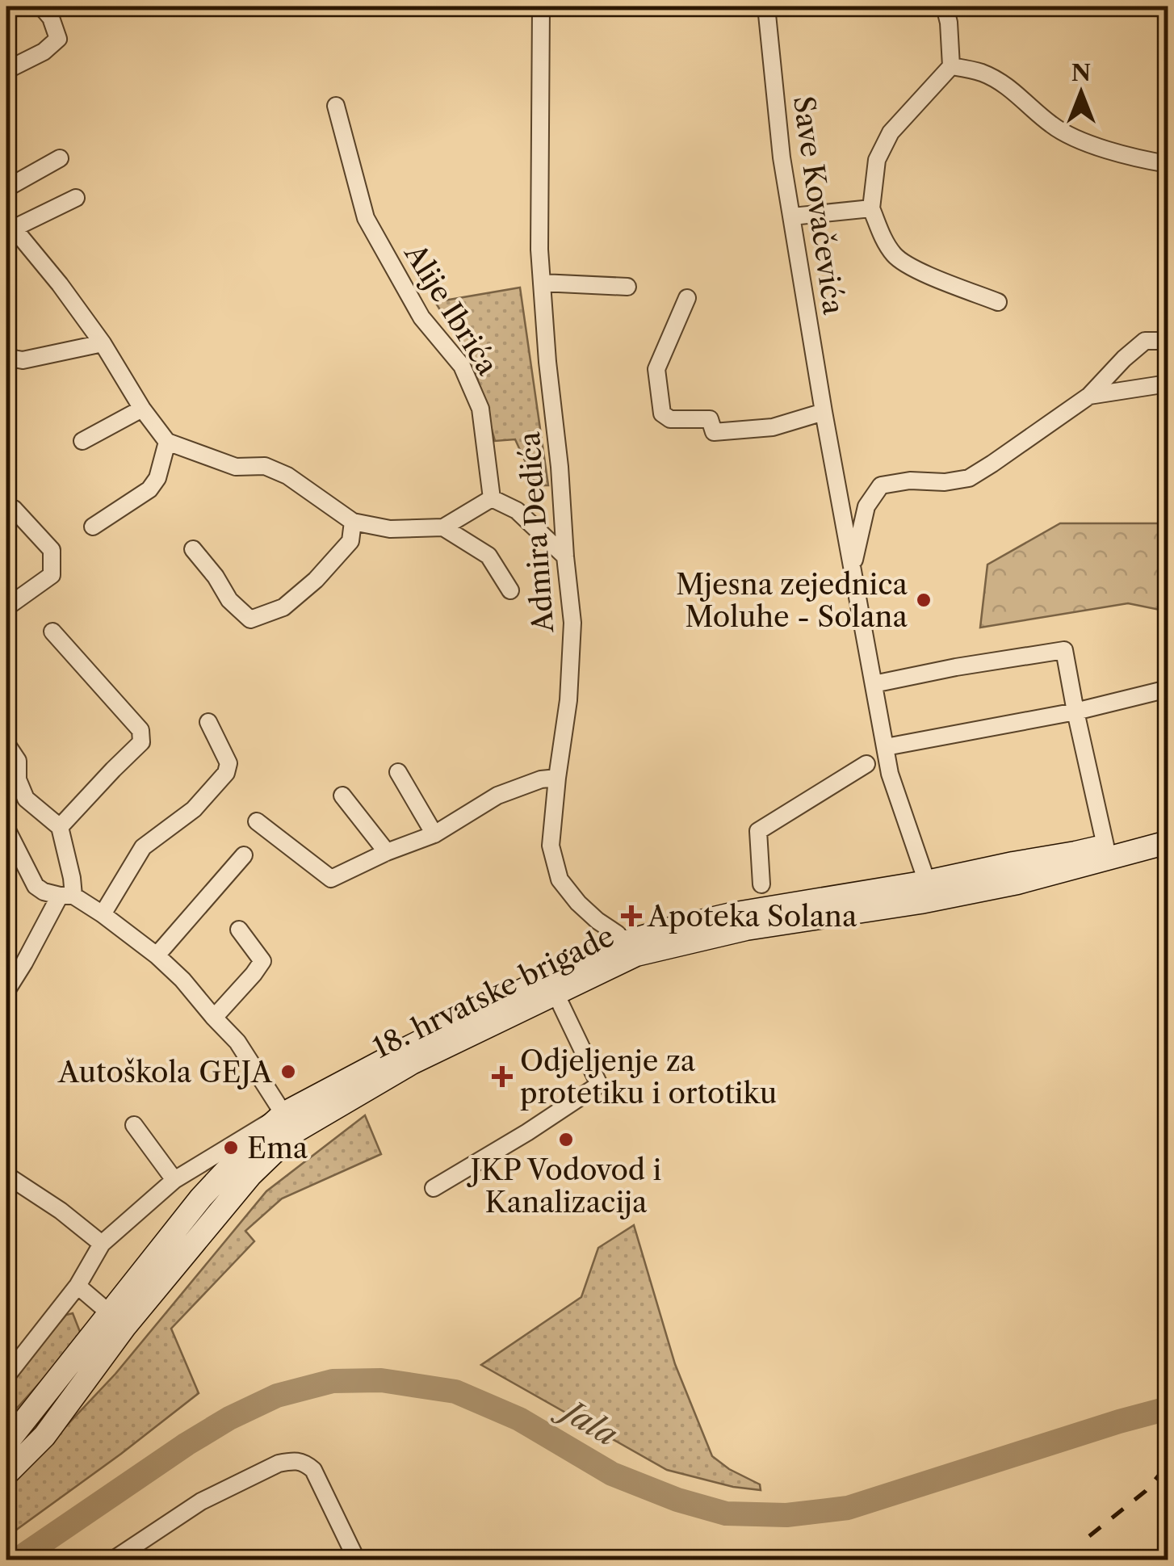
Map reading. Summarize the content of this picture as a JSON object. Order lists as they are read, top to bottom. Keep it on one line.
{"streets":{"main road":["18. hrvatske brigade"],"street":["Save Kovačevića","Alije Ibrića","Admira Dedića"]},"crossings":[["Save Kovačevića","18. hrvatske brigade"],["Admira Dedića","18. hrvatske brigade"]],"water":["Jala"],"places":{"other":["Mjesna zejednica Moluhe - Solana","Autoškola GEJA","JKP Vodovod i Kanalizacija","Ema"],"health":["Apoteka Solana","Odjeljenje za protetiku i ortotiku"]},"north":"top"}
